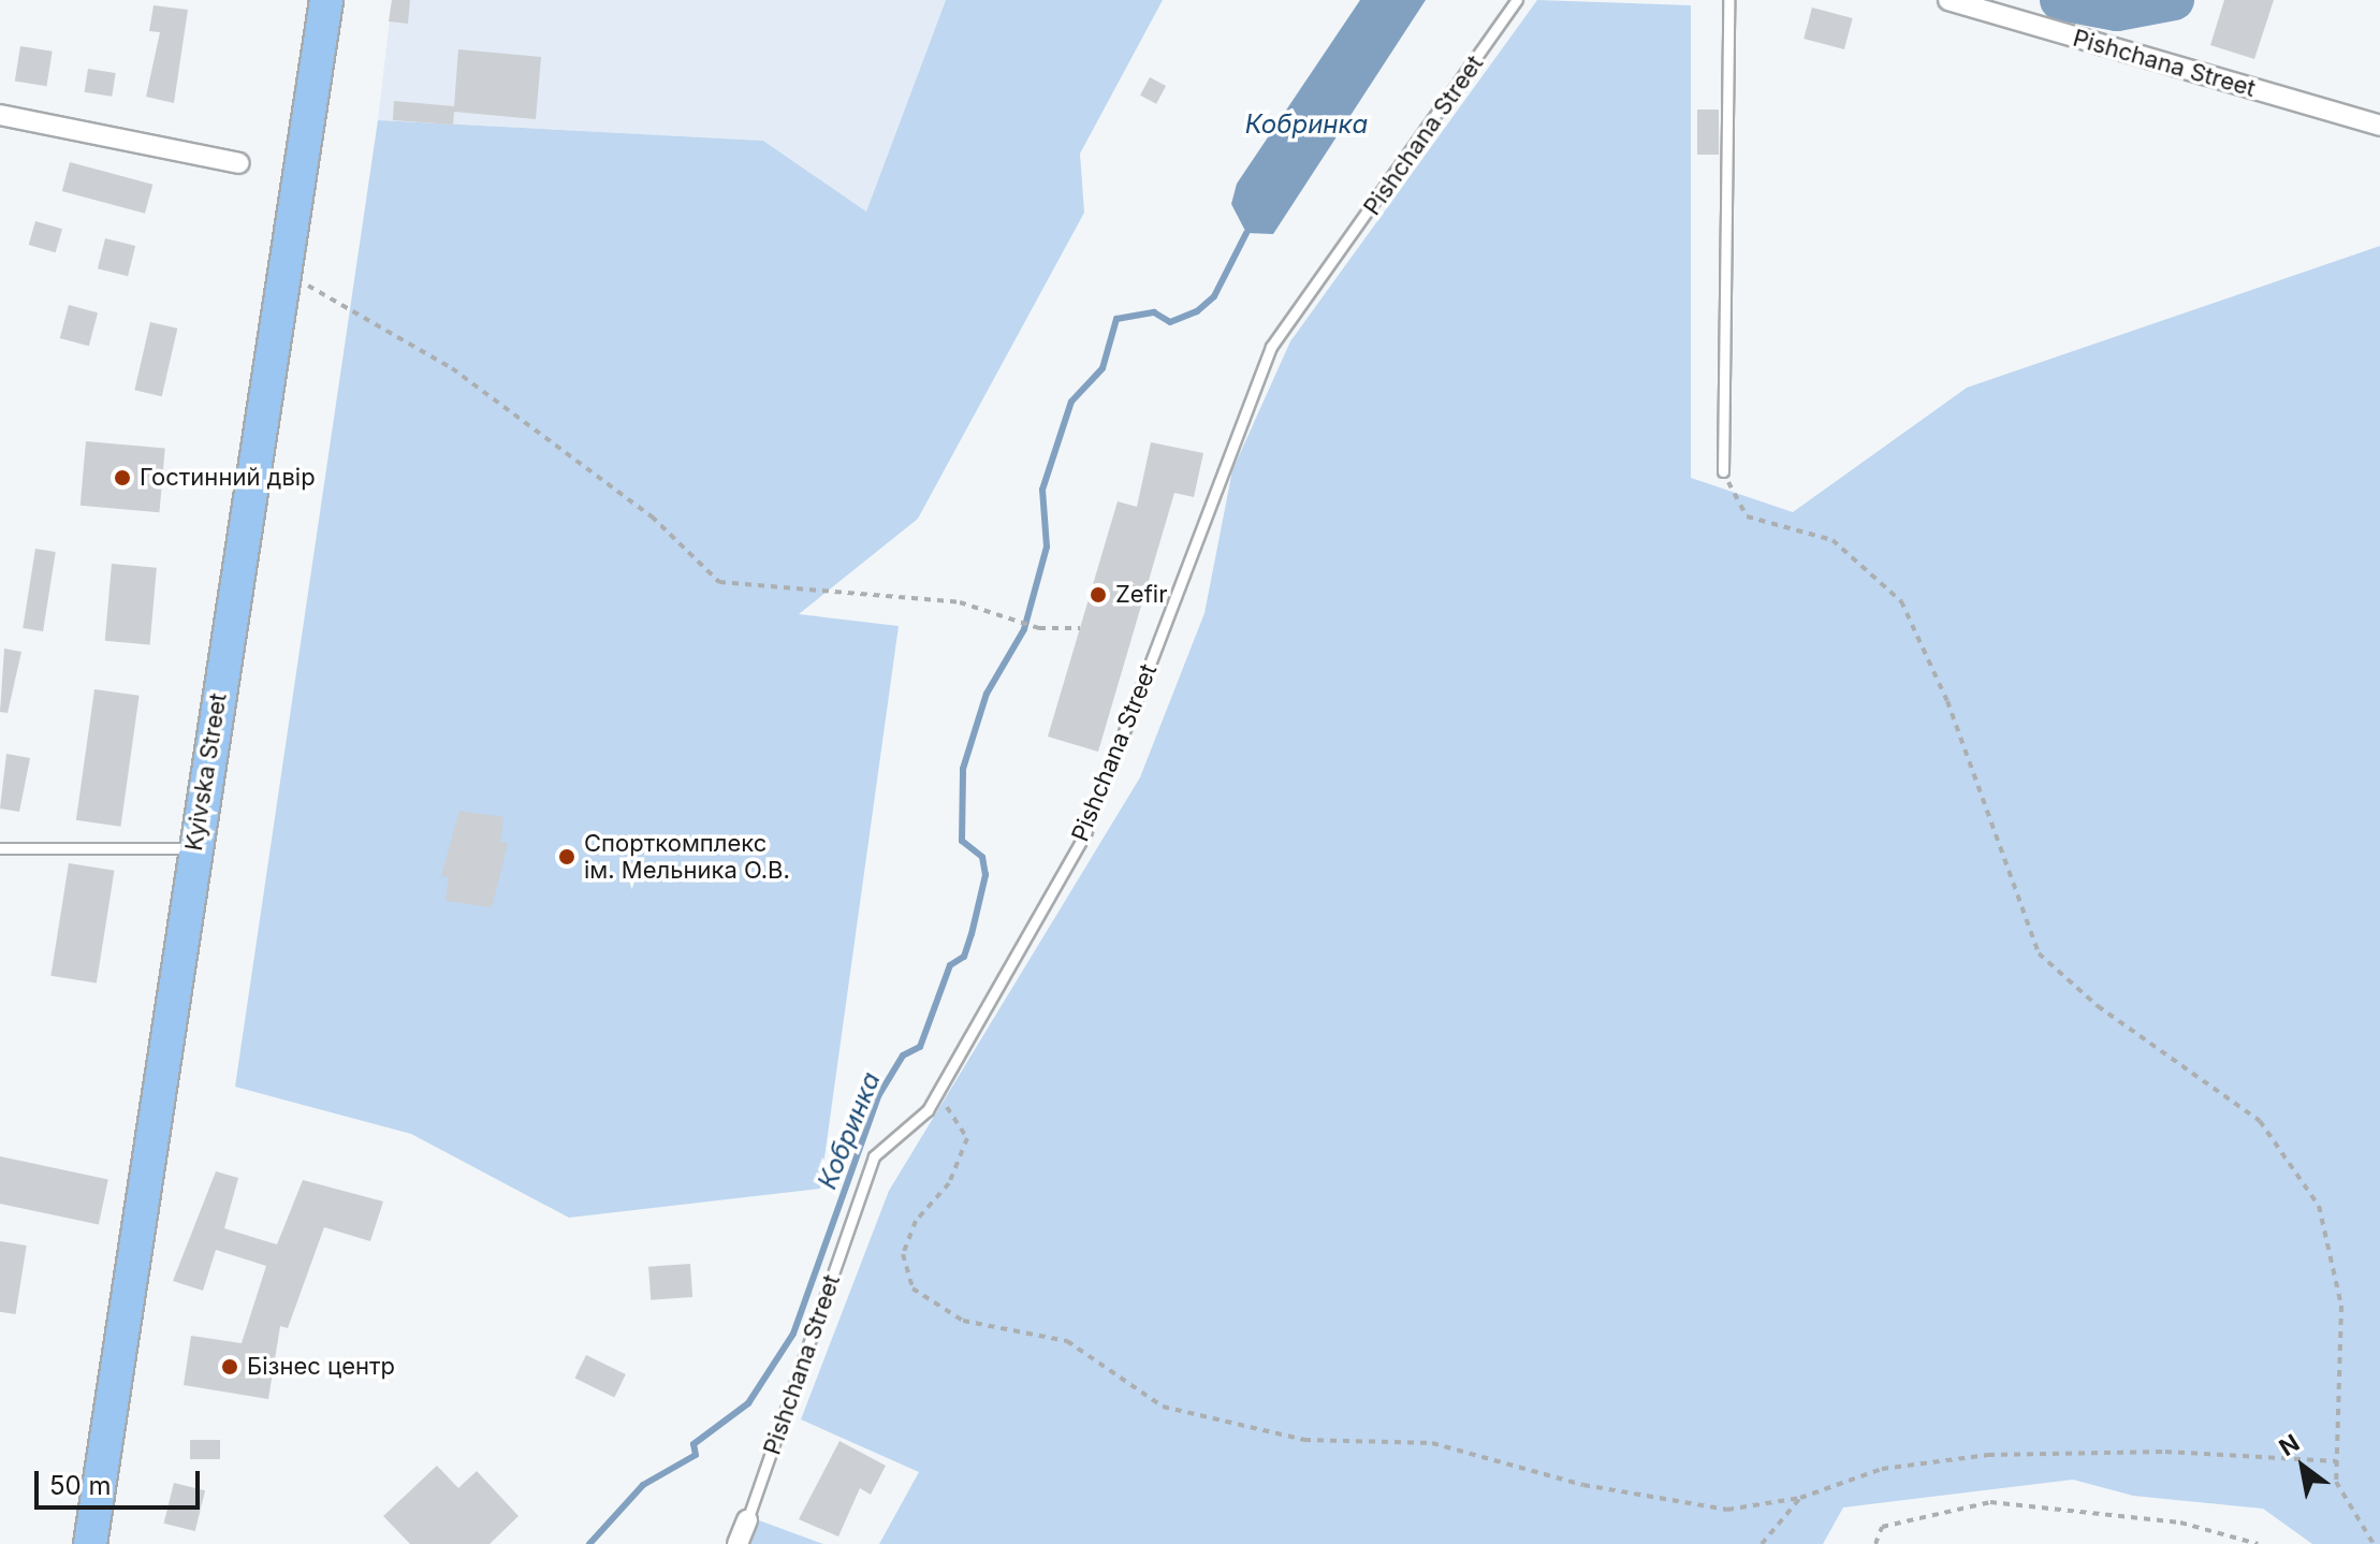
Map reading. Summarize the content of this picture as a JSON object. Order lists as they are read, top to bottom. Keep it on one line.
{"streets":{"main road":["Kyivska Street"],"street":["Pishchana Street"]},"water":["Кобринка"],"places":["Гостинний двір","Zefir","Спорткомплекс ім. Мельника О.В.","Бізнес центр"],"scale_bar":"50 m","north":"top left"}
